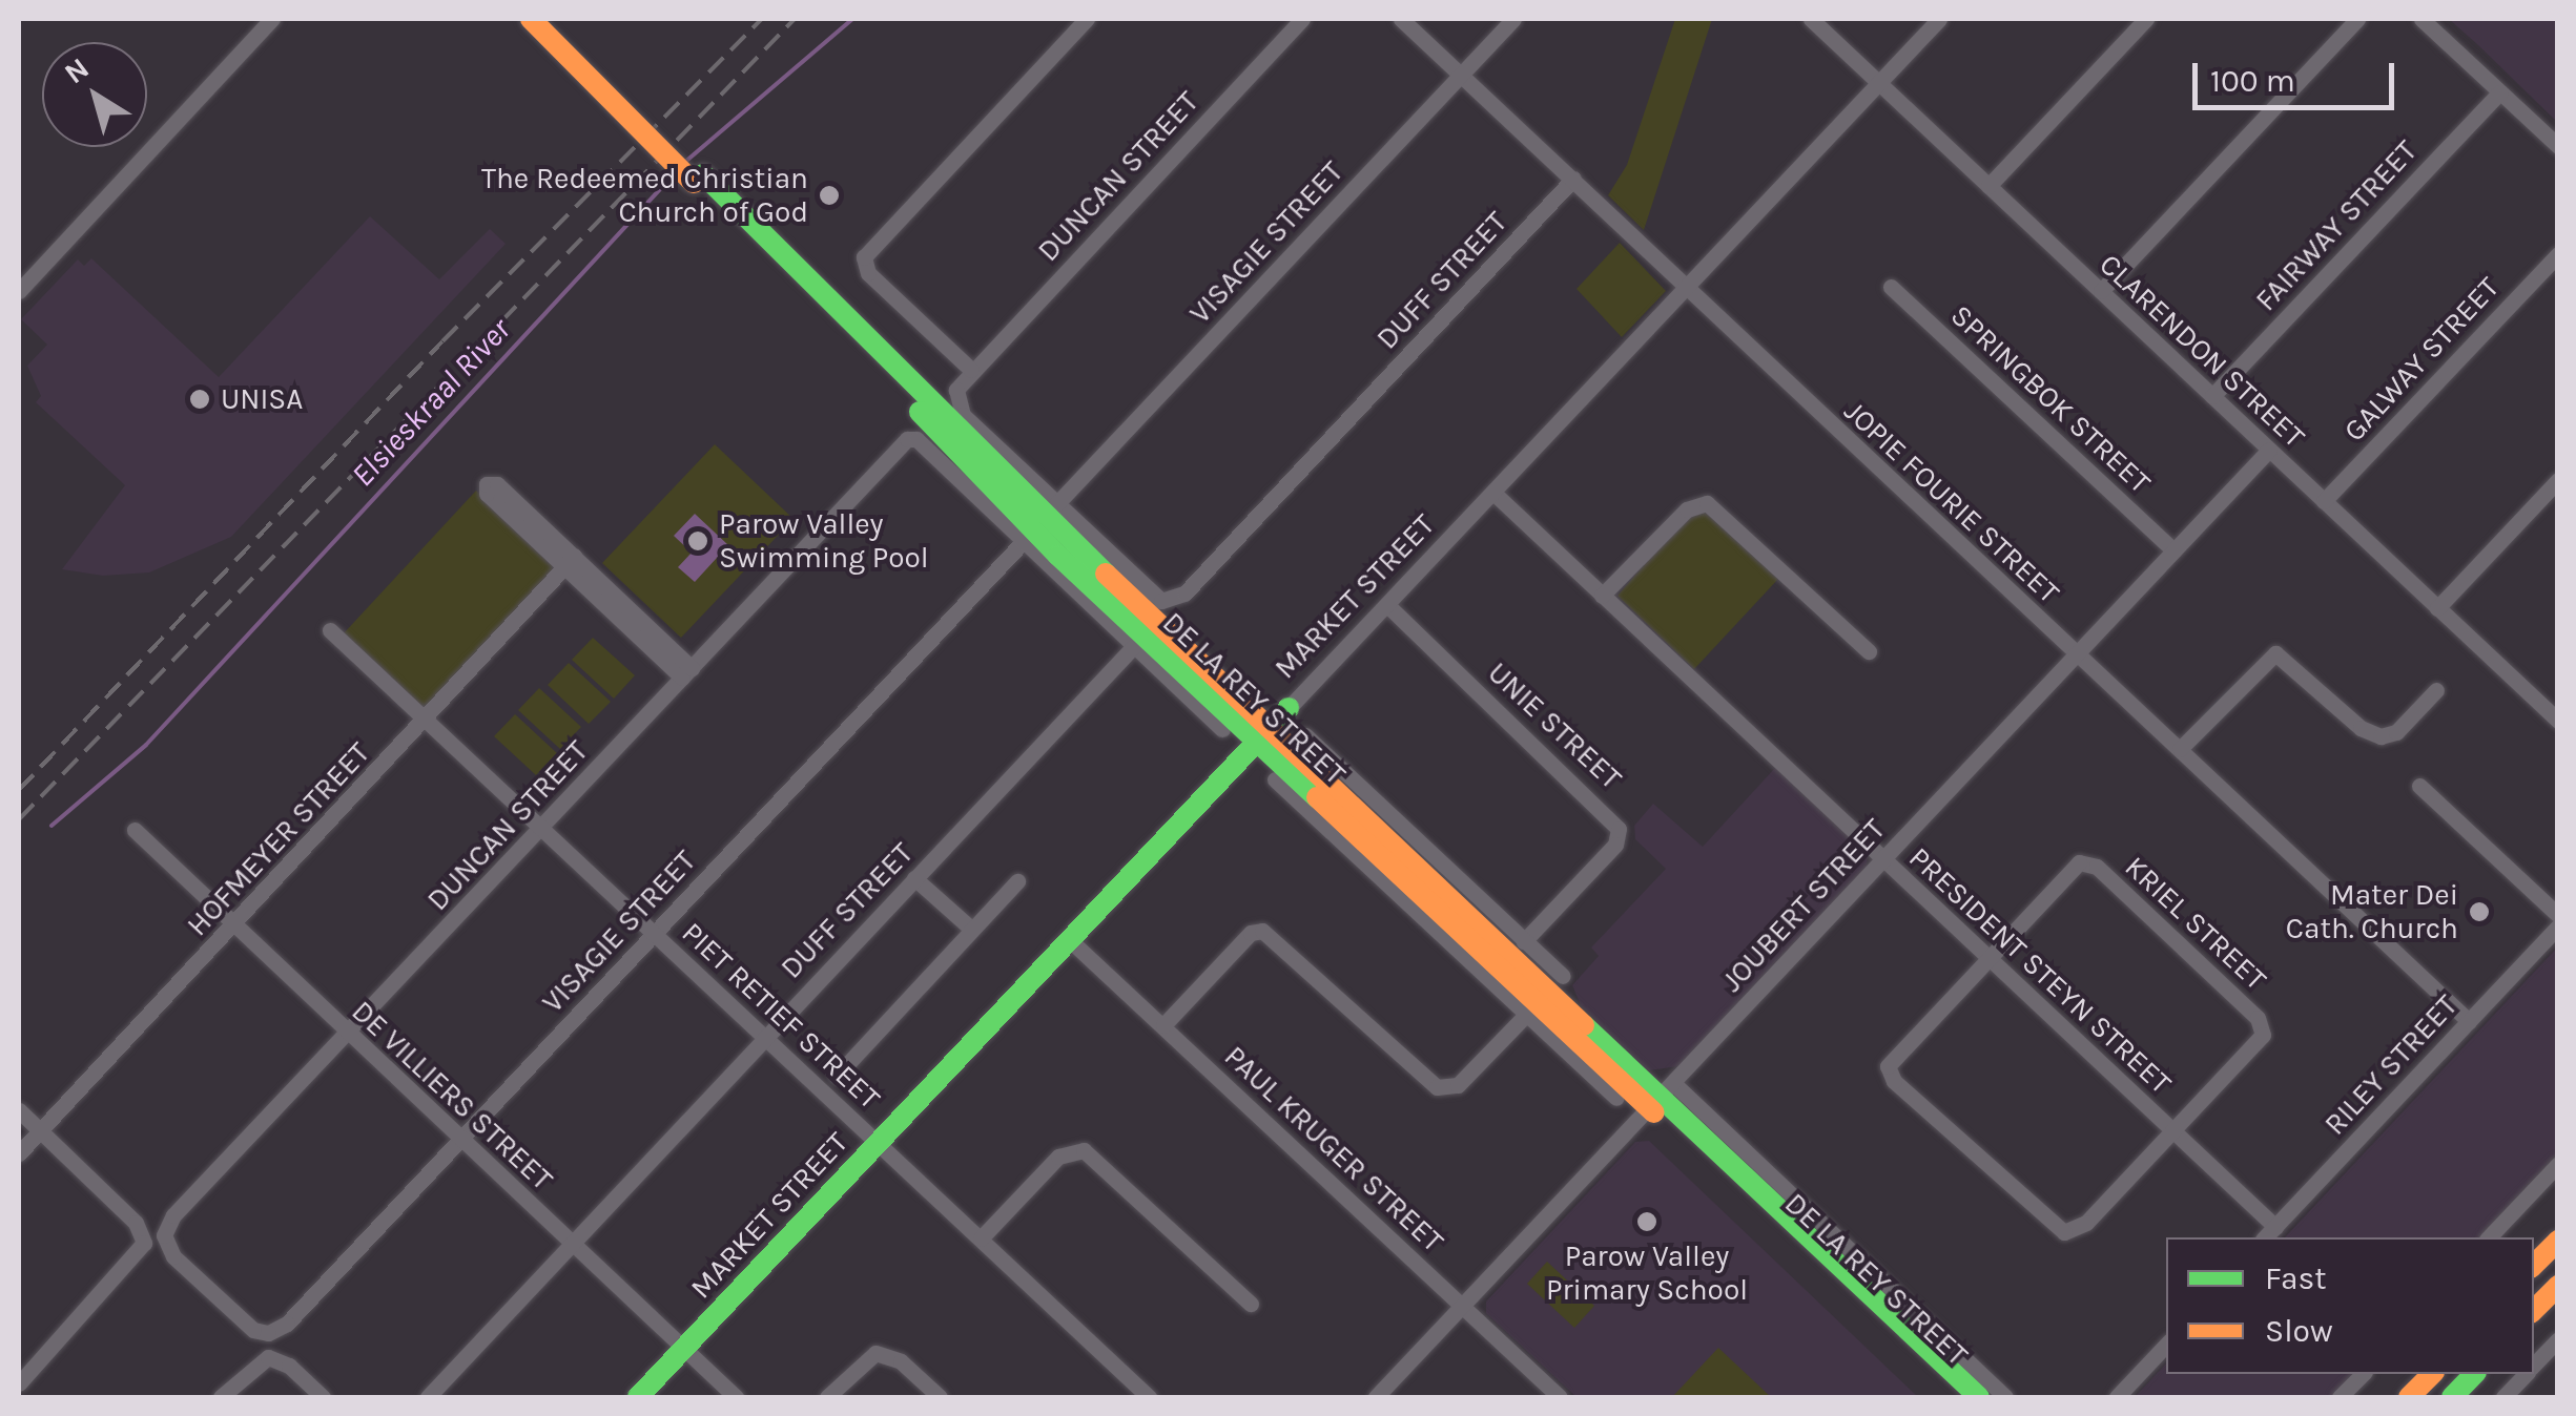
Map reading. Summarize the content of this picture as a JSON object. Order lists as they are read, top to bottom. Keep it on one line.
{"streets":{"main road":["MARKET STREET","DE LA REY STREET"],"street":["DUNCAN STREET","FAIRWAY STREET","VISAGIE STREET","DUFF STREET","CLARENDON STREET","GALWAY STREET","SPRINGBOK STREET","JOPIE FOURIE STREET","UNIE STREET","HOFMEYER STREET","JOUBERT STREET","KRIEL STREET","PRESIDENT STEYN STREET","PIET RETIEF STREET","RILEY STREET","DE VILLIERS STREET","PAUL KRUGER STREET"]},"crossings":[["DUNCAN STREET","VISAGIE STREET"],["DUNCAN STREET","DE LA REY STREET"],["DUNCAN STREET","PIET RETIEF STREET"],["DUNCAN STREET","DE VILLIERS STREET"],["FAIRWAY STREET","CLARENDON STREET"],["VISAGIE STREET","JOPIE FOURIE STREET"],["VISAGIE STREET","DE LA REY STREET"],["VISAGIE STREET","PIET RETIEF STREET"],["VISAGIE STREET","DE VILLIERS STREET"],["DUFF STREET","JOPIE FOURIE STREET"],["DUFF STREET","DE LA REY STREET"],["DUFF STREET","PIET RETIEF STREET"],["DUFF STREET","DE VILLIERS STREET"],["CLARENDON STREET","GALWAY STREET"],["CLARENDON STREET","MARKET STREET"],["CLARENDON STREET","JOUBERT STREET"],["SPRINGBOK STREET","JOUBERT STREET"],["JOPIE FOURIE STREET","MARKET STREET"],["JOPIE FOURIE STREET","JOUBERT STREET"],["JOPIE FOURIE STREET","RILEY STREET"],["MARKET STREET","DE LA REY STREET"],["MARKET STREET","UNIE STREET"],["MARKET STREET","PRESIDENT STEYN STREET"],["MARKET STREET","PIET RETIEF STREET"],["MARKET STREET","DE VILLIERS STREET"],["MARKET STREET","PAUL KRUGER STREET"],["DE LA REY STREET","UNIE STREET"],["DE LA REY STREET","JOUBERT STREET"],["HOFMEYER STREET","PIET RETIEF STREET"],["HOFMEYER STREET","DE VILLIERS STREET"],["JOUBERT STREET","PRESIDENT STEYN STREET"],["JOUBERT STREET","PAUL KRUGER STREET"],["KRIEL STREET","PRESIDENT STEYN STREET"],["PRESIDENT STEYN STREET","RILEY STREET"]],"water":["Elsieskraal River"],"places":["The Redeemed Christian Church of God","UNISA","Parow Valley Swimming Pool","Mater Dei Cath. Church","Parow Valley Primary School"],"legend":["Fast","Slow"],"scale_bar":"100 m","north":"top left"}
